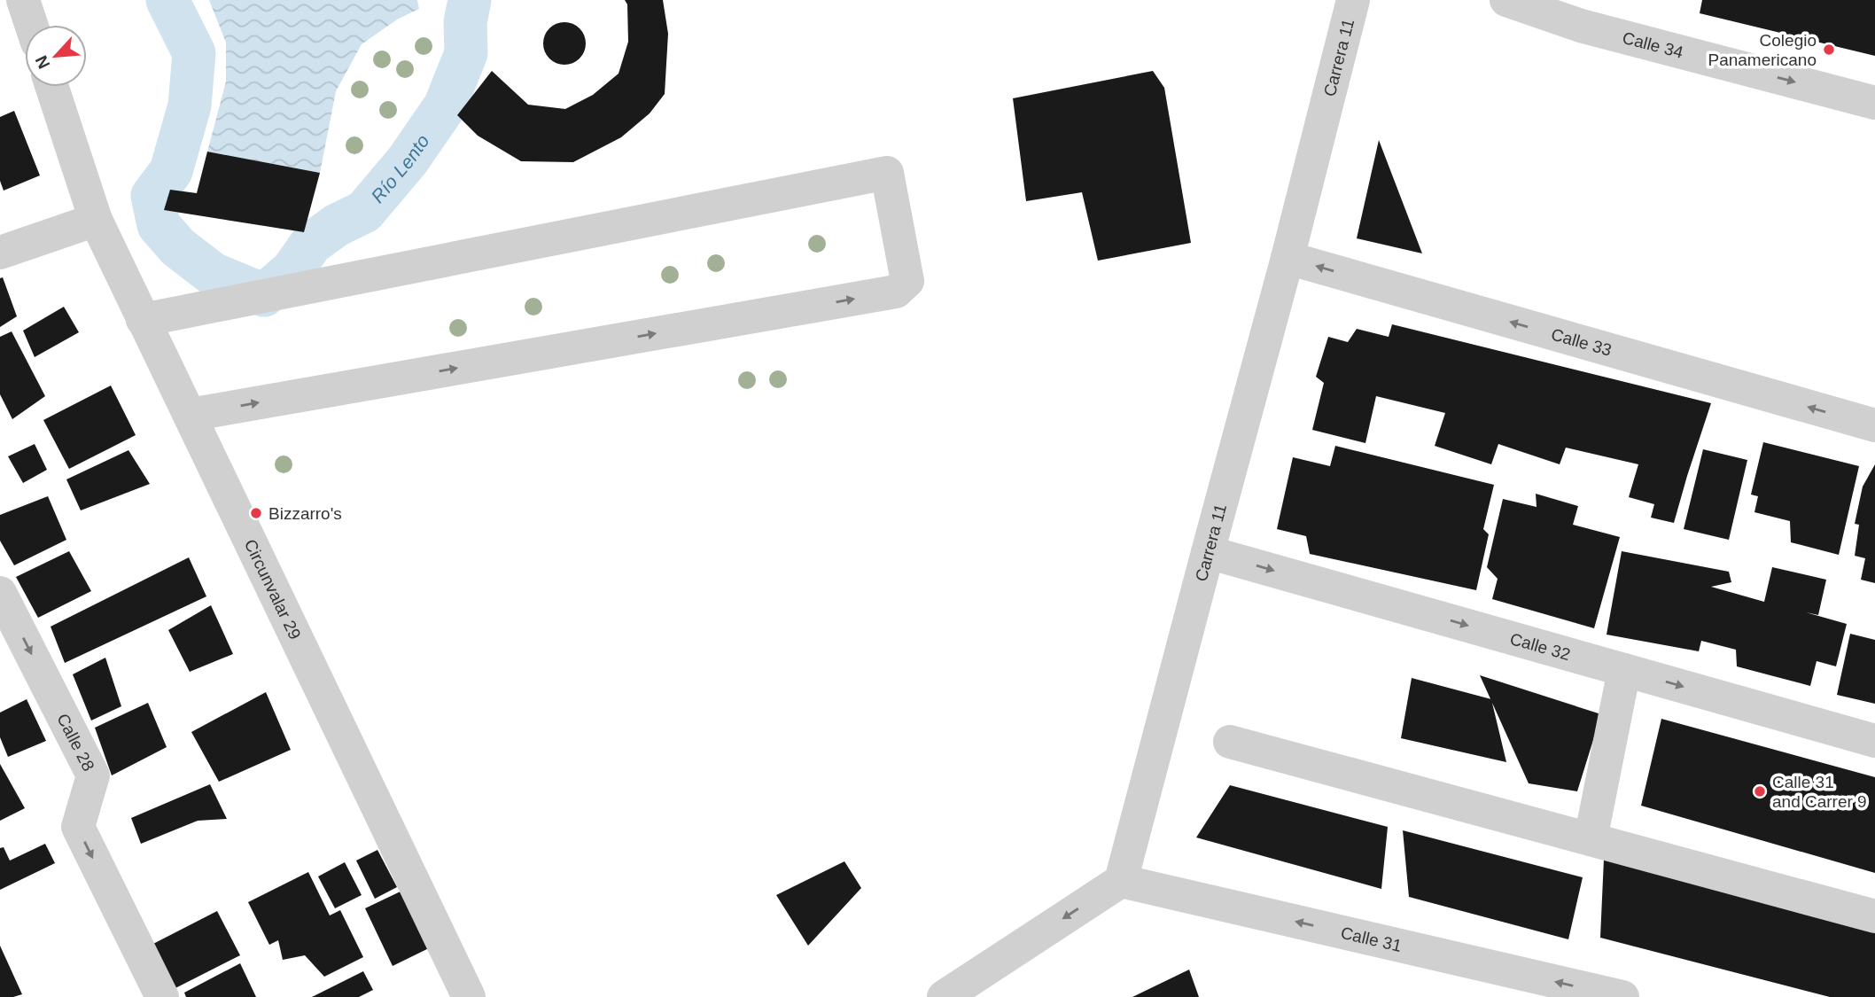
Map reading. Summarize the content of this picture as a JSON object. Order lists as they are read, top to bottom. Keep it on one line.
{"streets":{"street":["Calle 34","Carrera 11","Calle 33","Circunvalar 29","Calle 32","Calle 28","Calle 31"]},"crossings":[["Carrera 11","Calle 33"],["Carrera 11","Calle 32"],["Carrera 11","Calle 31"]],"one_way":["Calle 34","Calle 33","Calle 28"],"water":["Río Lento"],"places":["Colegio Panamericano","Bizzarro's","Calle 31 and Carrer 9"],"north":"bottom left"}
